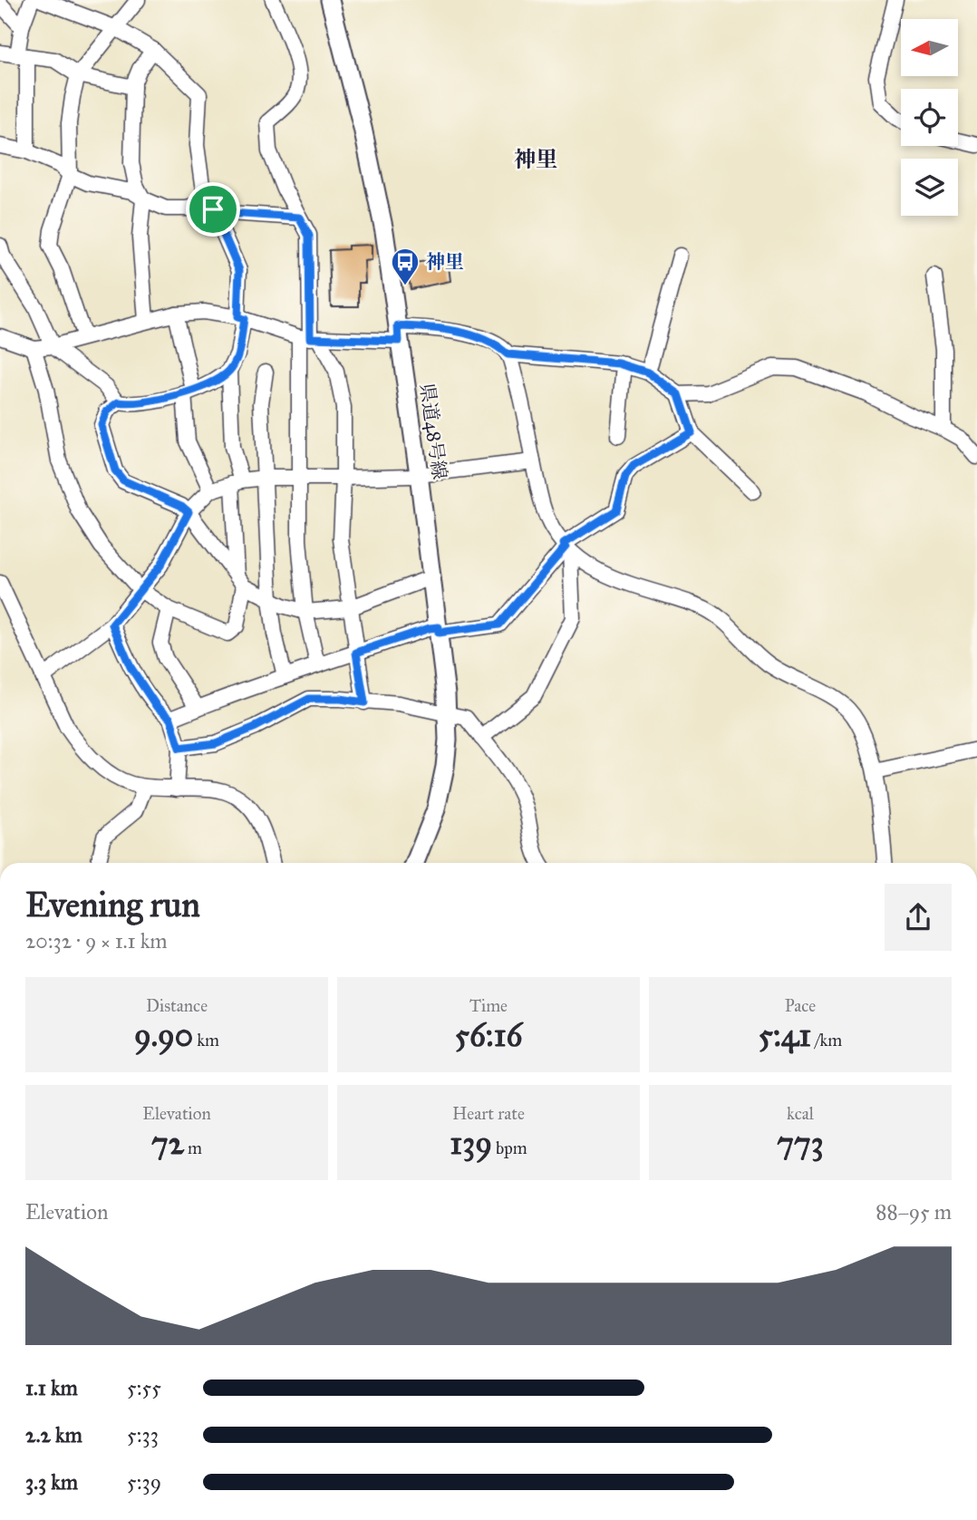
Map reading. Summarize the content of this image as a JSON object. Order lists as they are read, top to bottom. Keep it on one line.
{"streets":{"main road":["県道48号線"]},"districts":["神里"],"places":{"bus stop":["神里"]},"north":"left","page":{"heading":["Evening run","20:32 · 9 × 1.1 km"],"stats":[["Distance","9.90 km"],["Time","56:16"],["Pace","5:41 /km"],["Elevation","72 m"],["Heart rate","139 bpm"],["kcal","773"]],"chart":["Elevation","88–95 m"],"list":[{"name":"1.1 km","note":"5:55"},{"name":"2.2 km","note":"5:33"},{"name":"3.3 km","note":"5:39"}]}}
